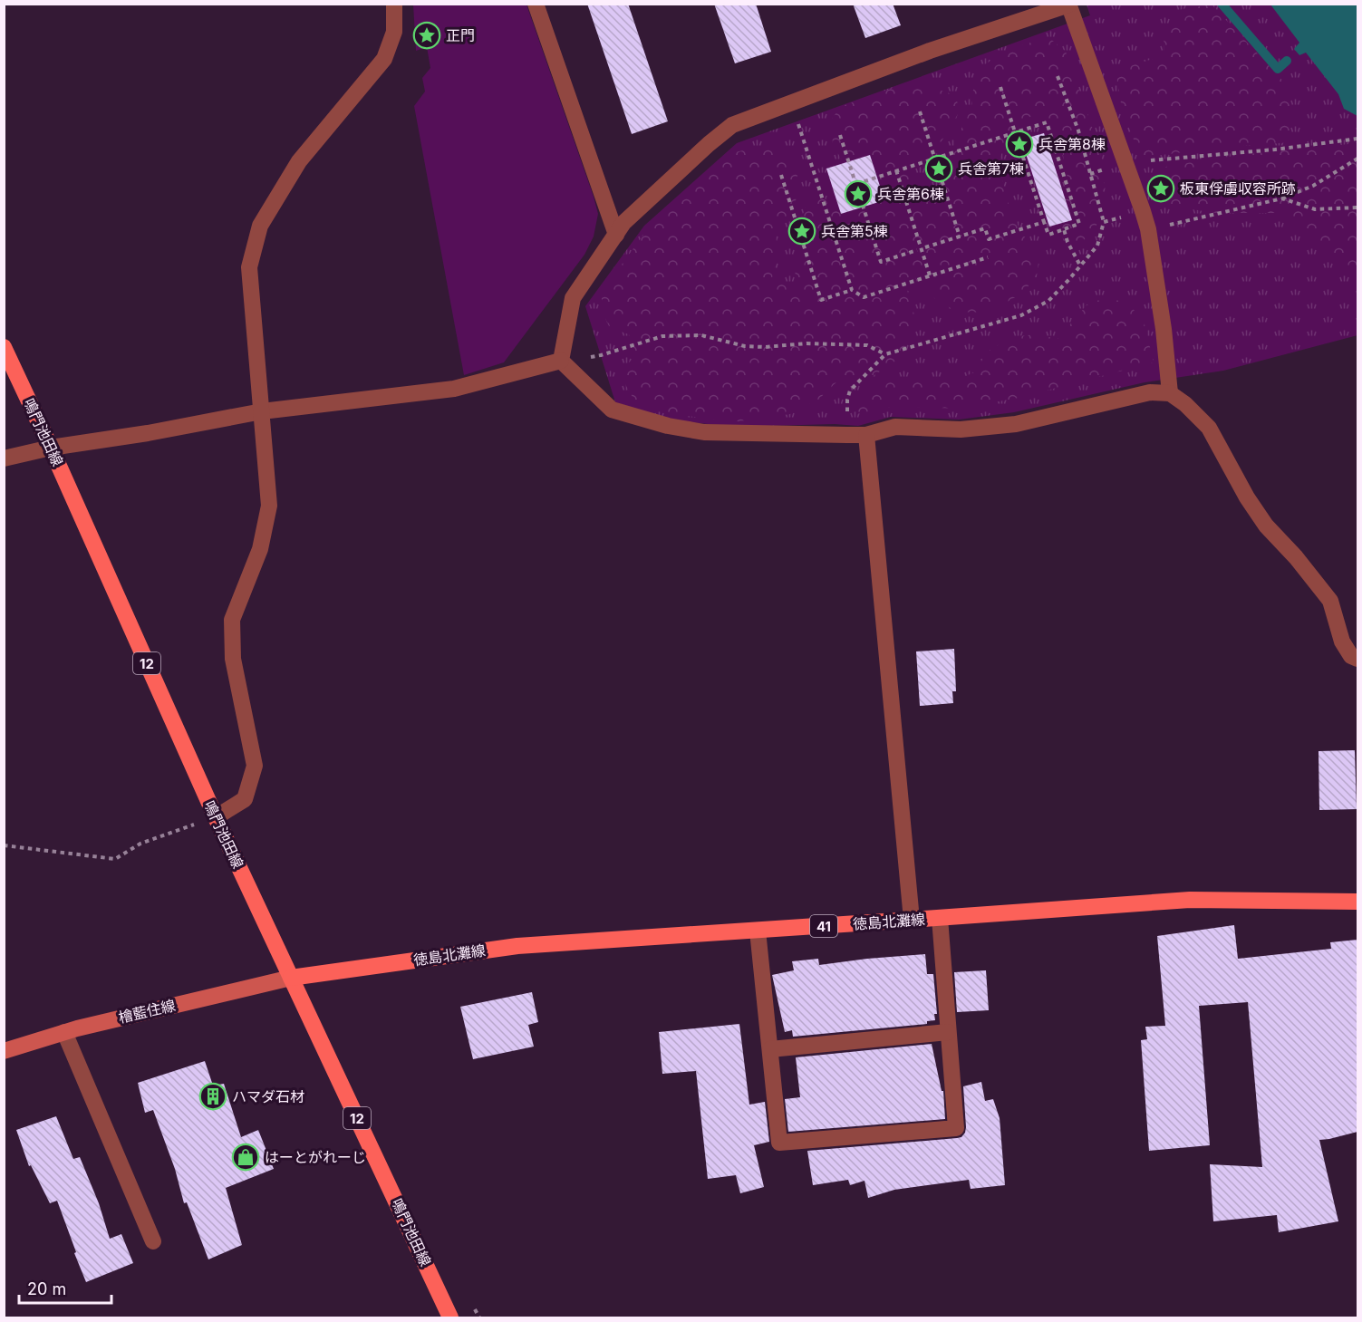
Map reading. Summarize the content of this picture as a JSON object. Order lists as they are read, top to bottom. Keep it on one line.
{"streets":{"main road":["鳴門池田線","12","徳島北灘線","41","檜藍住線"]},"crossings":[["鳴門池田線","徳島北灘線"],["鳴門池田線","檜藍住線"],["徳島北灘線","檜藍住線"]],"places":{"place":["正門","兵舎第8棟","兵舎第7棟","板東俘虜収容所跡","兵舎第6棟","兵舎第5棟"],"building":["ハマダ石材"],"shop":["はーとがれーじ"]},"scale_bar":"20 m"}
